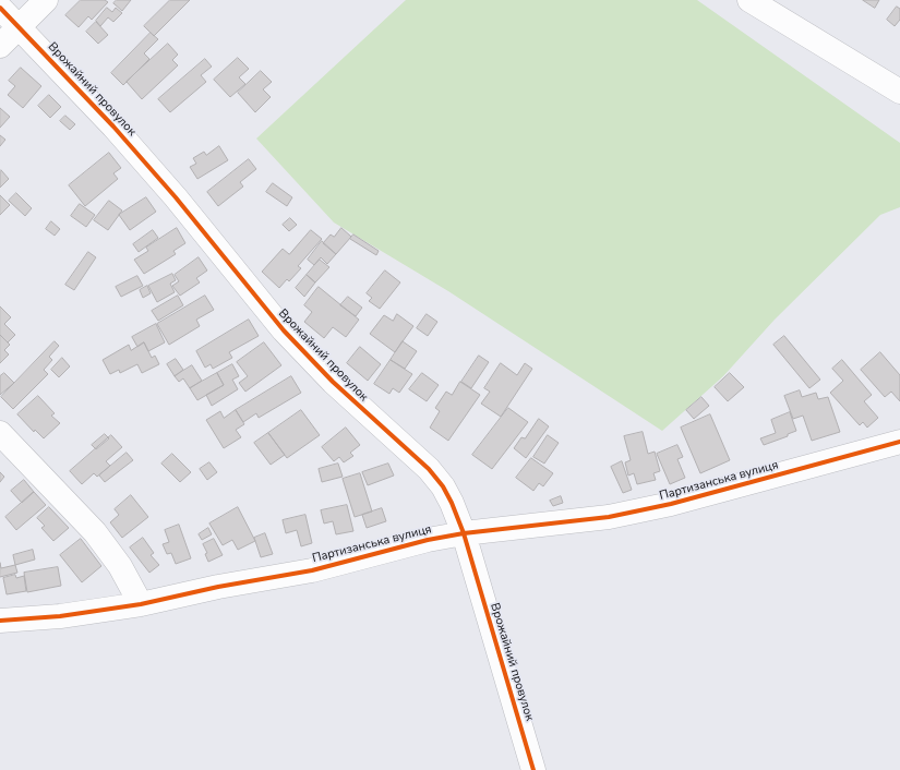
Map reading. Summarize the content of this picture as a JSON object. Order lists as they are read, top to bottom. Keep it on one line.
{"streets":{"street":["Врожайний провулок","Партизанська вулиця"]},"crossings":[["Врожайний провулок","Партизанська вулиця"]]}
